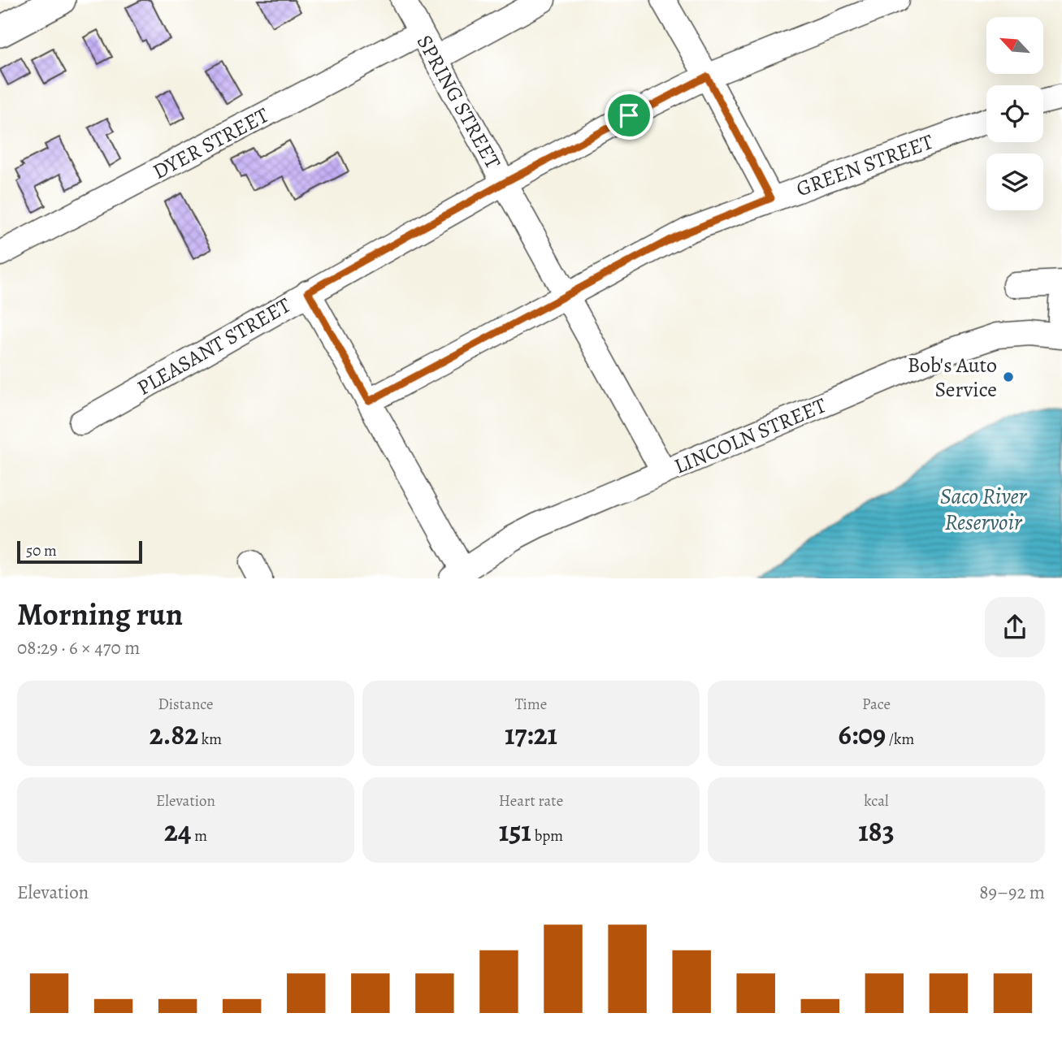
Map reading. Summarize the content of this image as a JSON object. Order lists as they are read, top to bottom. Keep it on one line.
{"streets":{"street":["SPRING STREET","DYER STREET","GREEN STREET","PLEASANT STREET","LINCOLN STREET"]},"crossings":[["SPRING STREET","DYER STREET"],["SPRING STREET","GREEN STREET"],["SPRING STREET","PLEASANT STREET"],["SPRING STREET","LINCOLN STREET"]],"water":["Saco River Reservoir"],"places":["Bob's Auto Service"],"scale_bar":"50 m","north":"top left","page":{"scale":"50 m","heading":["Morning run","08:29 · 6 × 470 m"],"stats":[["Distance","2.82 km"],["Time","17:21"],["Pace","6:09 /km"],["Elevation","24 m"],["Heart rate","151 bpm"],["kcal","183"]],"chart":["Elevation","89–92 m"]}}
